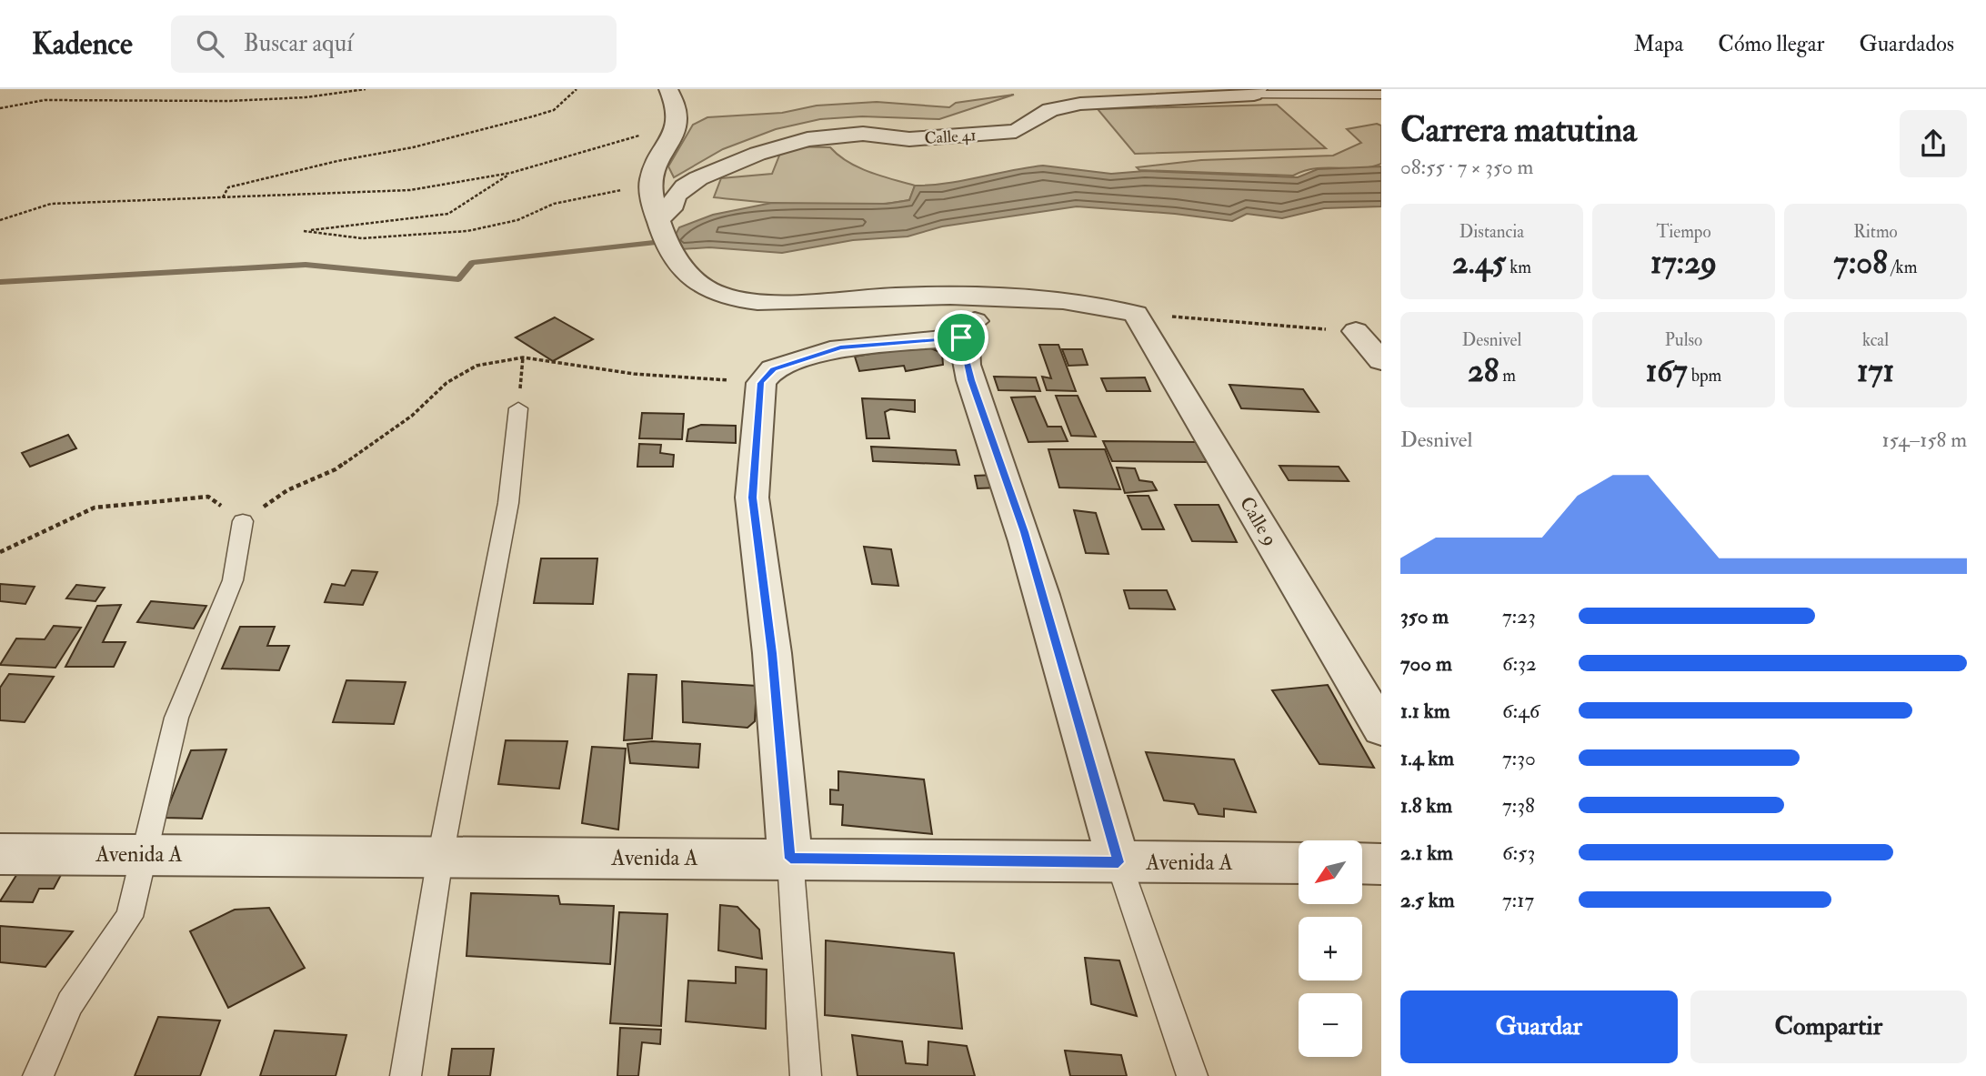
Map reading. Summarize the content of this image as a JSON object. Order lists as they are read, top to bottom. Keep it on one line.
{"streets":{"street":["Calle 41","Calle 9","Avenida A"]},"north":"bottom left","page":{"header":"Kadence","search":"Buscar aquí","nav":["Mapa","Cómo llegar","Guardados"],"heading":["Carrera matutina","08:55 · 7 × 350 m"],"stats":[["Distancia","2.45 km"],["Tiempo","17:29"],["Ritmo","7:08 /km"],["Desnivel","28 m"],["Pulso","167 bpm"],["kcal","171"]],"chart":["Desnivel","154–158 m"],"list":[{"name":"350 m","note":"7:23"},{"name":"700 m","note":"6:32"},{"name":"1.1 km","note":"6:46"},{"name":"1.4 km","note":"7:30"},{"name":"1.8 km","note":"7:38"},{"name":"2.1 km","note":"6:53"},{"name":"2.5 km","note":"7:17"}],"map_buttons":["+","−"],"buttons":["Guardar","Compartir"]}}
